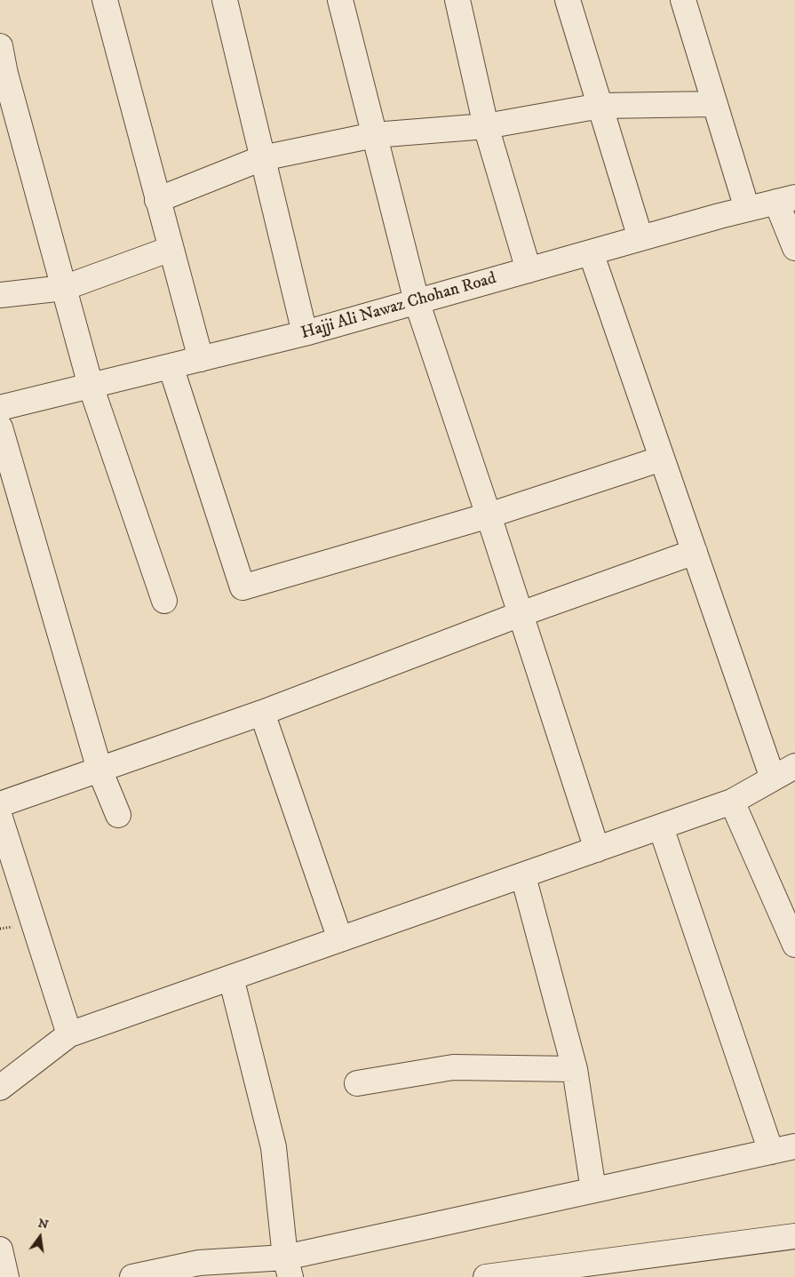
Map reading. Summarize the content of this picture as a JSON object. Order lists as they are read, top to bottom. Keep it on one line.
{"streets":{"street":["Hajji Ali Nawaz Chohan Road"]},"north":"top"}
